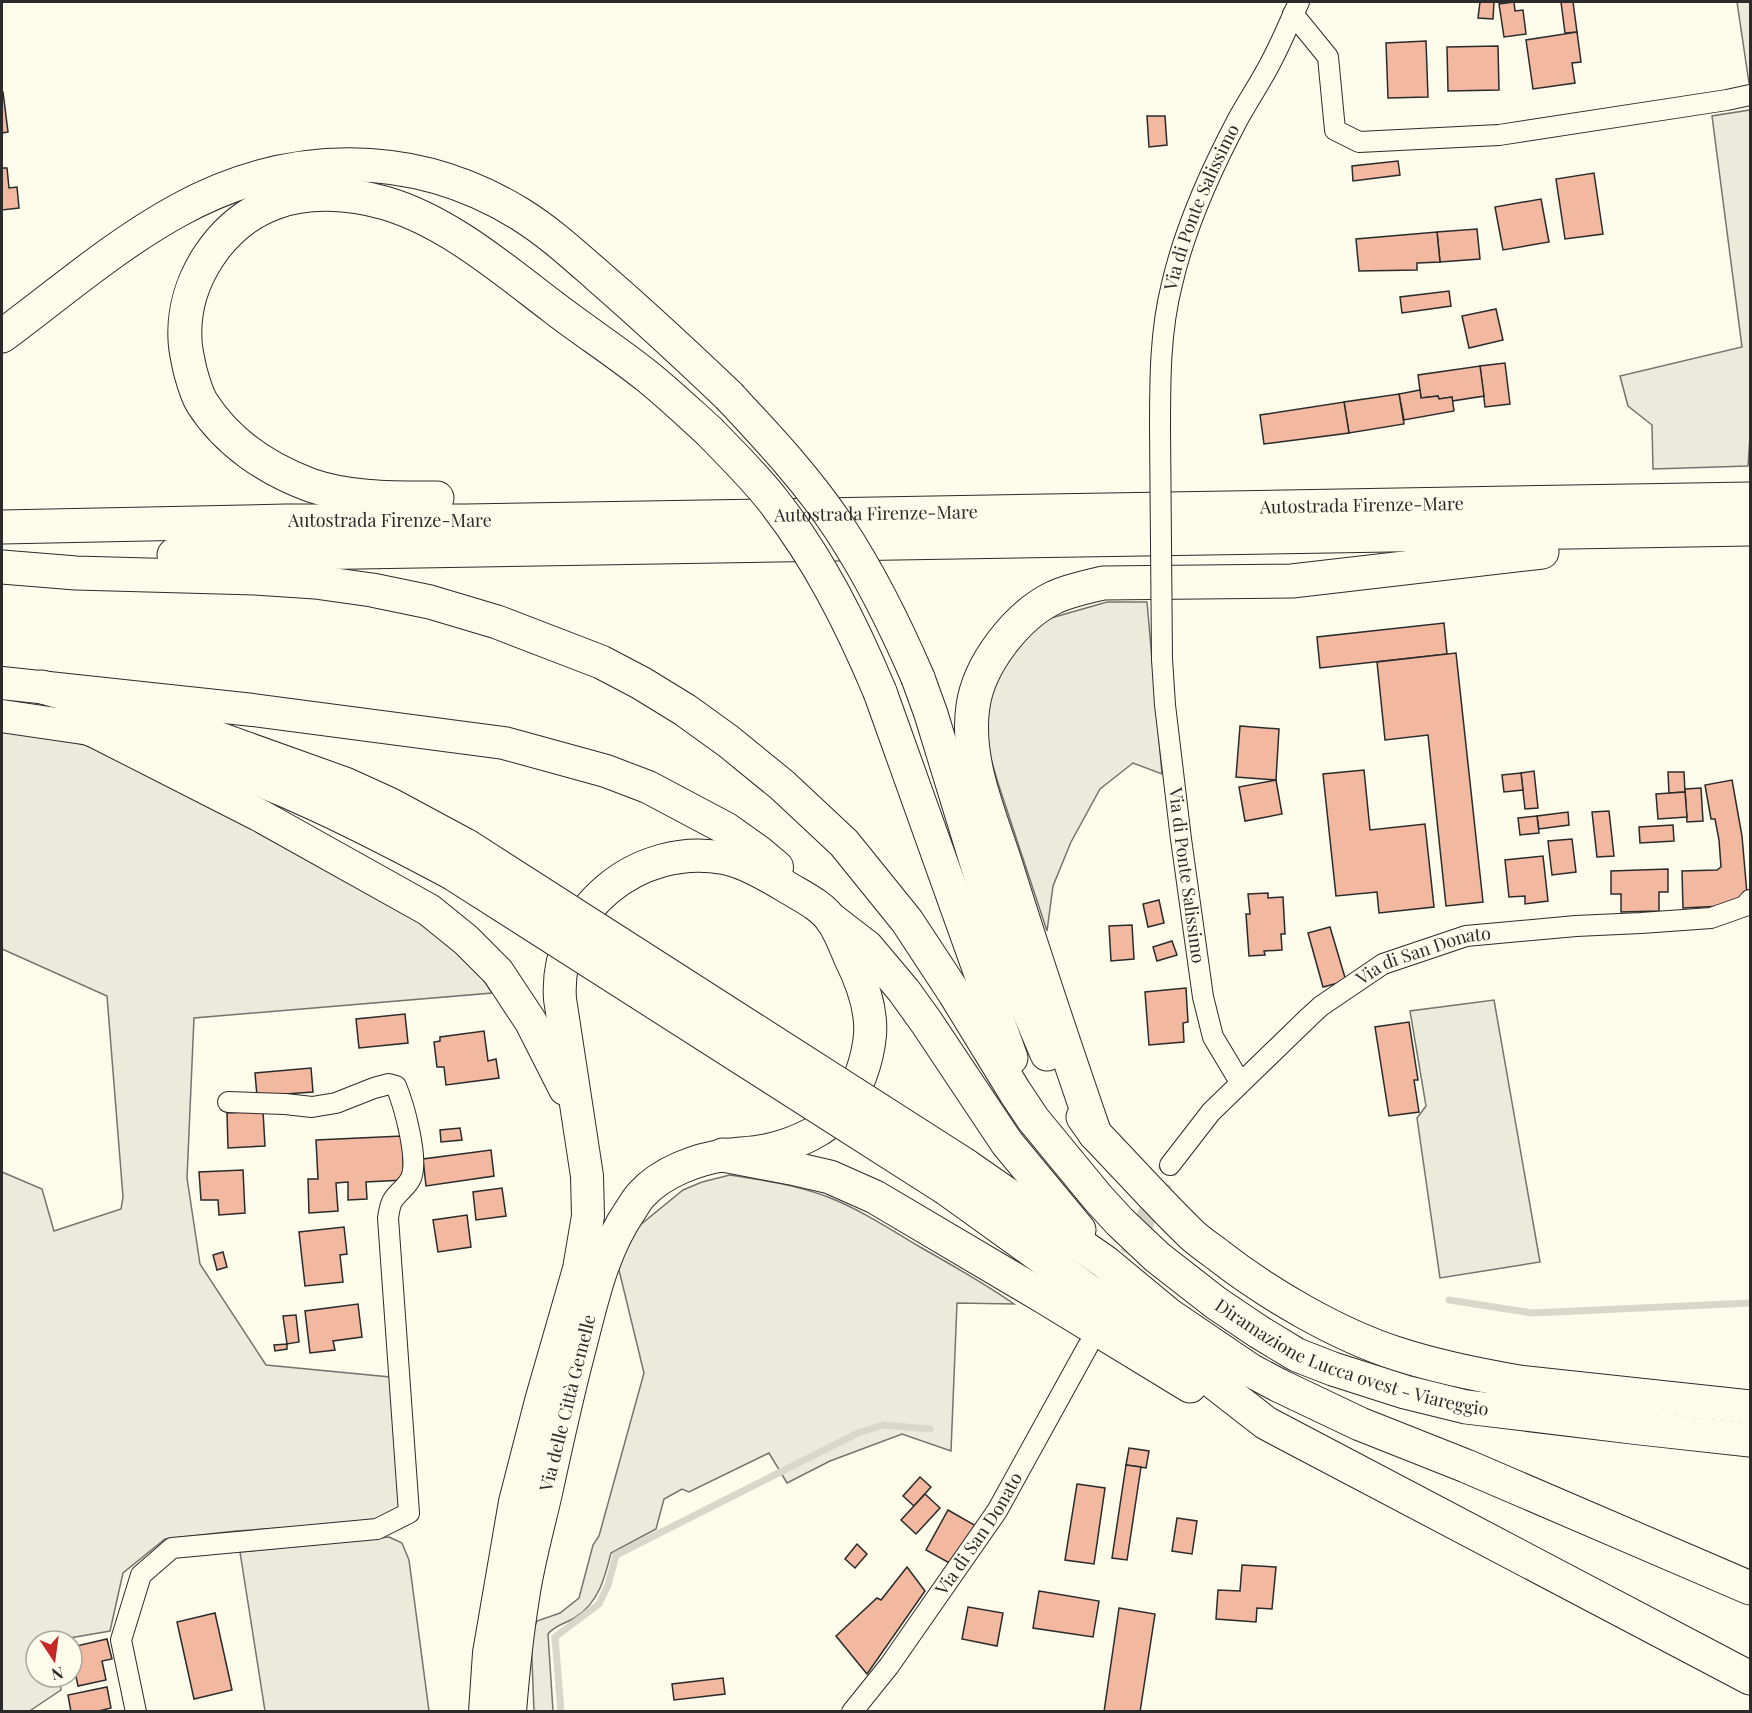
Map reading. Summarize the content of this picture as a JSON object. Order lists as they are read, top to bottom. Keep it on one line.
{"streets":{"highway":["Autostrada Firenze-Mare","Diramazione Lucca ovest - Viareggio"],"main road":["Via delle Città Gemelle"],"street":["Via di Ponte Salissimo","Via di San Donato"]},"crossings":[["Via di Ponte Salissimo","Via di San Donato"]],"north":"bottom"}
